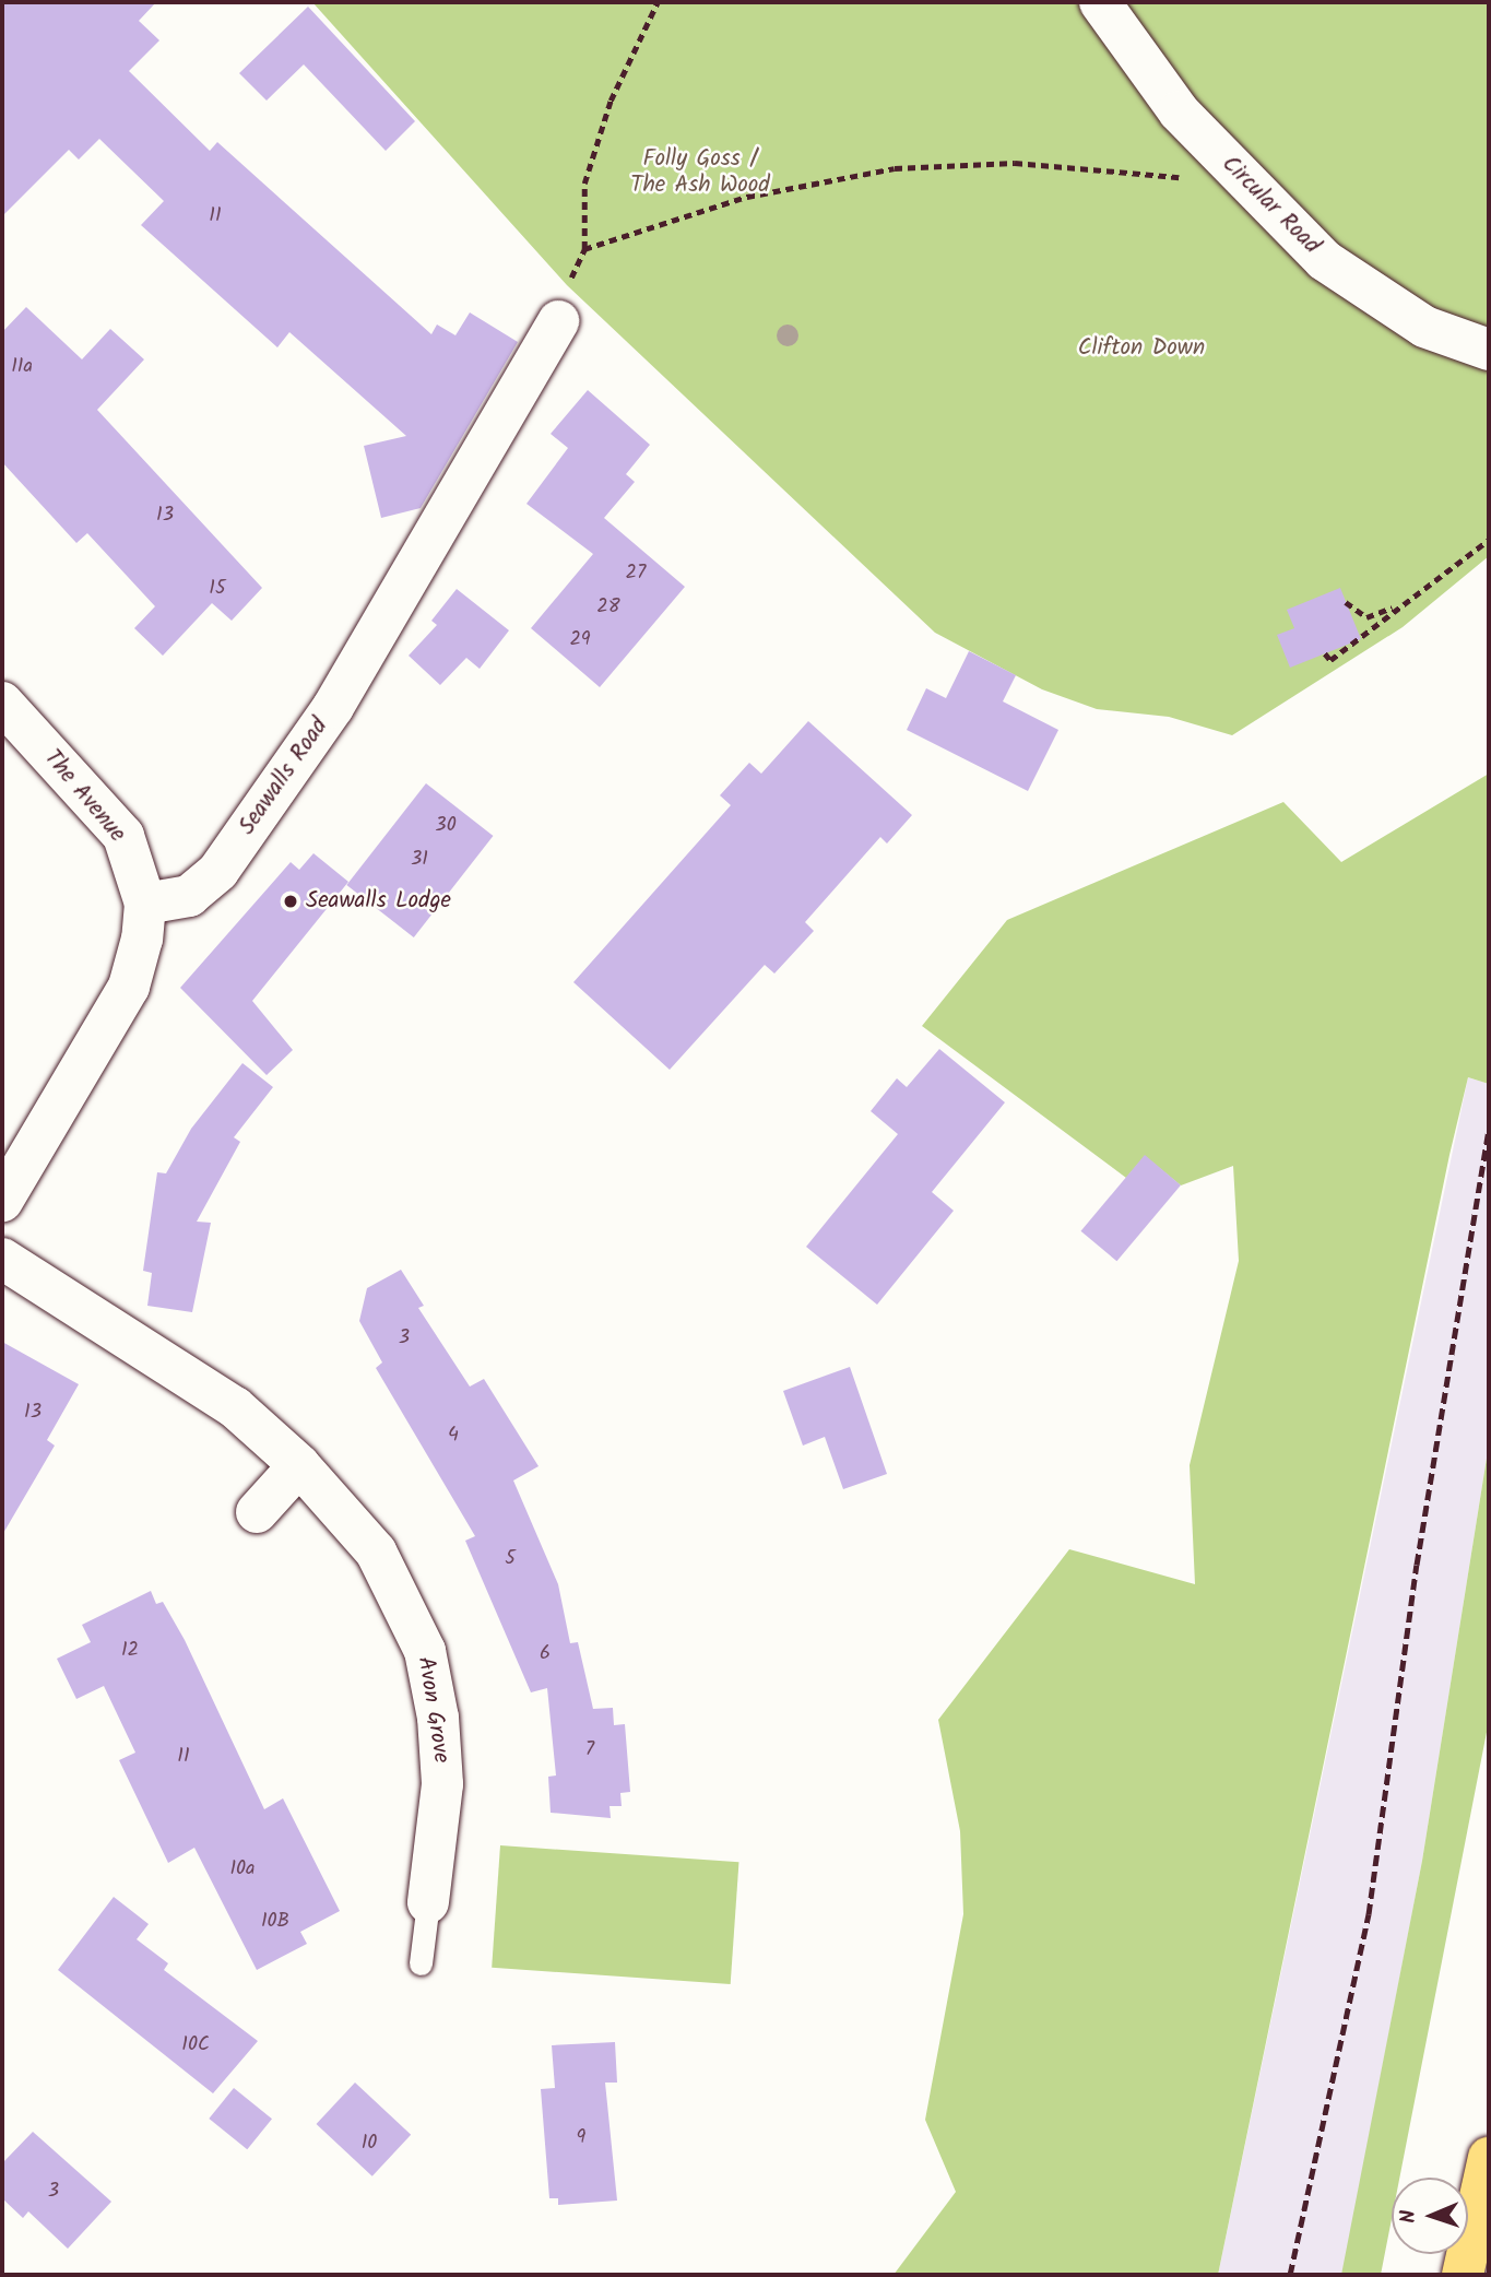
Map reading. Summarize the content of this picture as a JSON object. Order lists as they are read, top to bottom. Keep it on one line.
{"streets":{"street":["Circular Road","Seawalls Road","The Avenue","Avon Grove"]},"crossings":[["Seawalls Road","The Avenue"]],"parks":["Folly Goss / The Ash Wood","Clifton Down"],"places":["Seawalls Lodge"],"house_numbers":["11","11a","13","27","15","28","29","30","31","3","13","4","5","12","6","7","11","10a","10B","10C","9","10","3"],"north":"left"}
